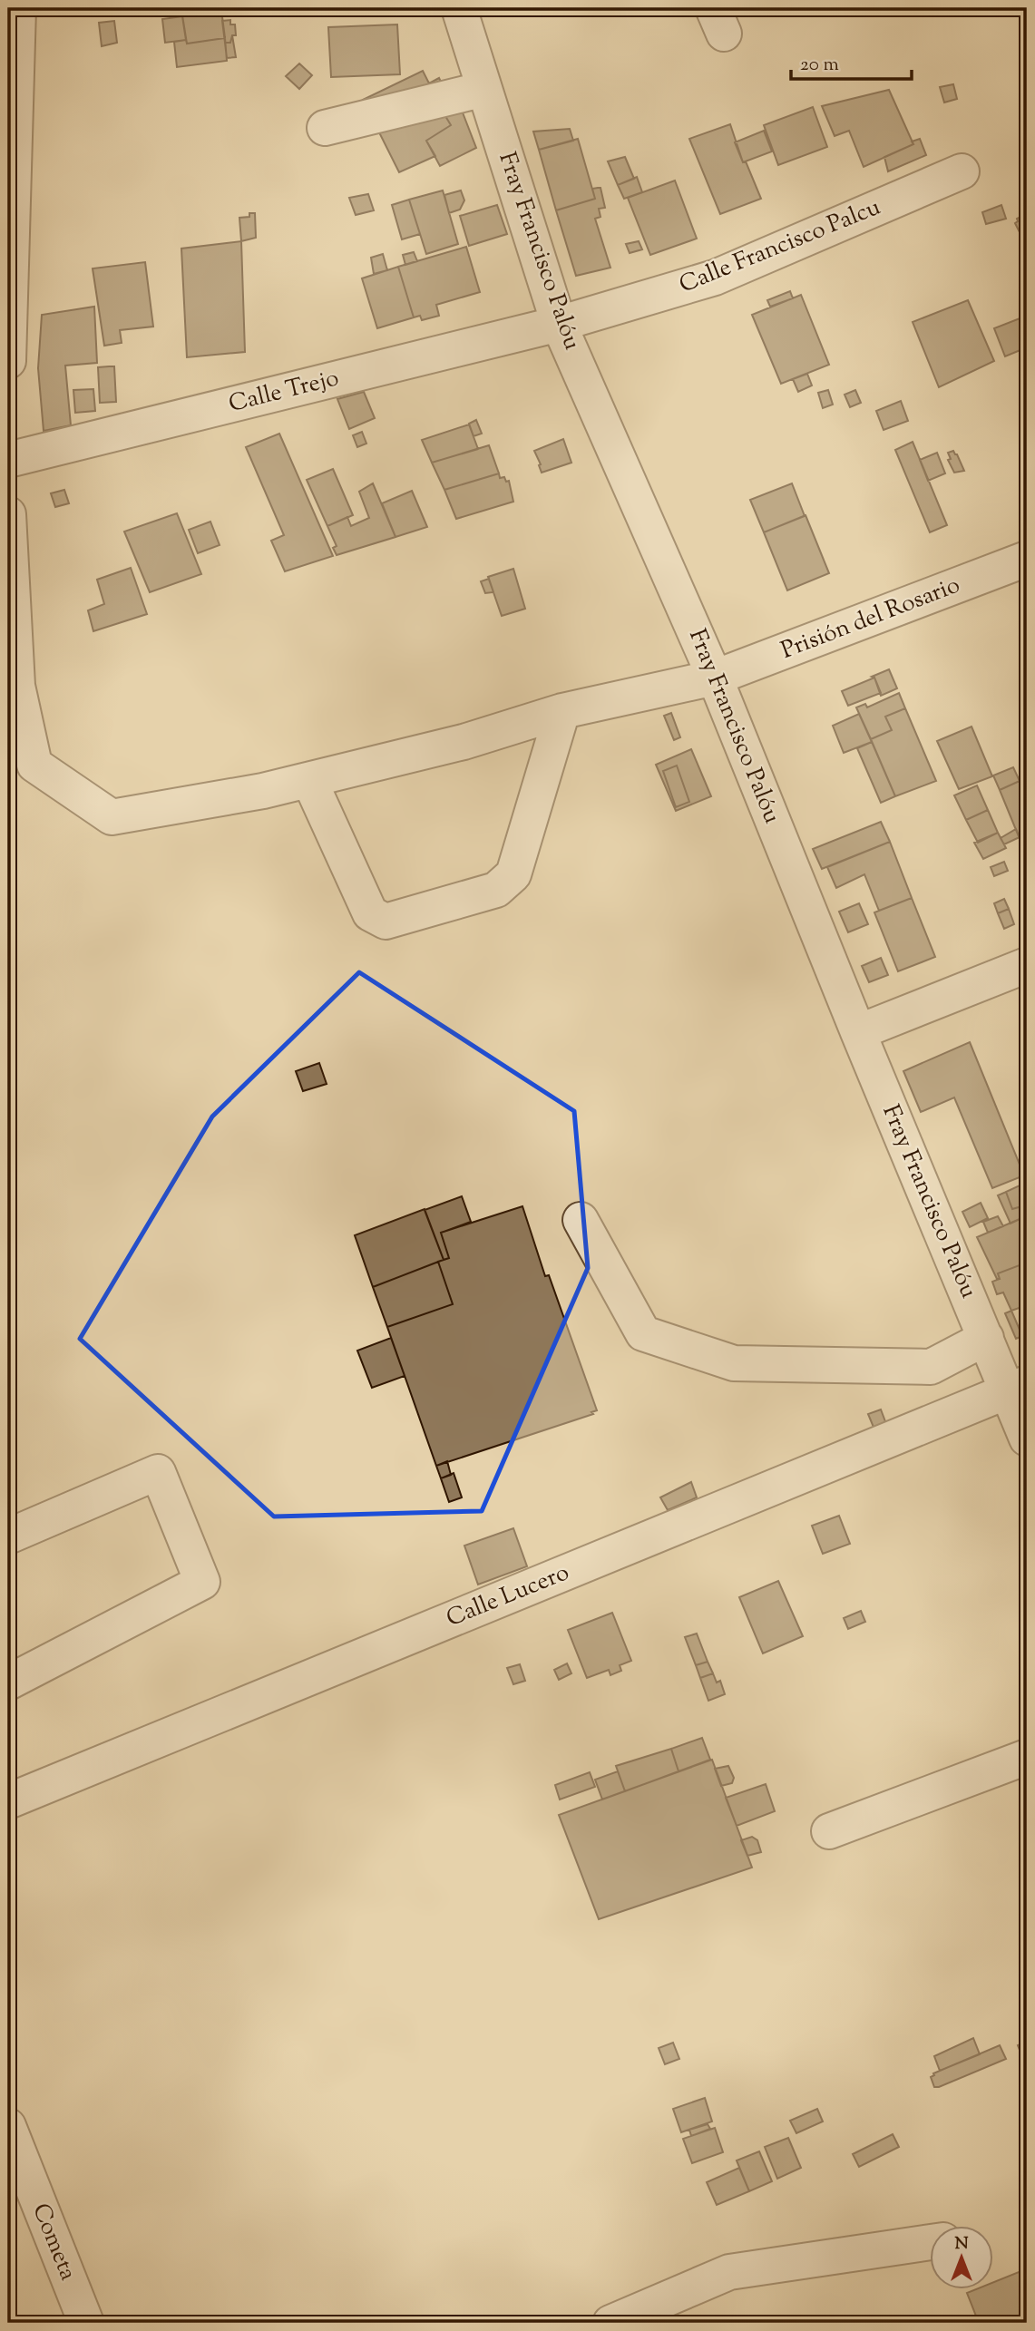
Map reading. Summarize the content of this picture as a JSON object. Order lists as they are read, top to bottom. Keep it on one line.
{"streets":{"street":["Calle Francisco Palcu","Fray Francisco Palóu","Calle Trejo","Prisión del Rosario","Calle Lucero","Cometa"]},"crossings":[["Calle Francisco Palcu","Fray Francisco Palóu"],["Calle Francisco Palcu","Calle Trejo"],["Fray Francisco Palóu","Calle Trejo"],["Fray Francisco Palóu","Prisión del Rosario"],["Fray Francisco Palóu","Calle Lucero"]],"scale_bar":"20 m","north":"top"}
